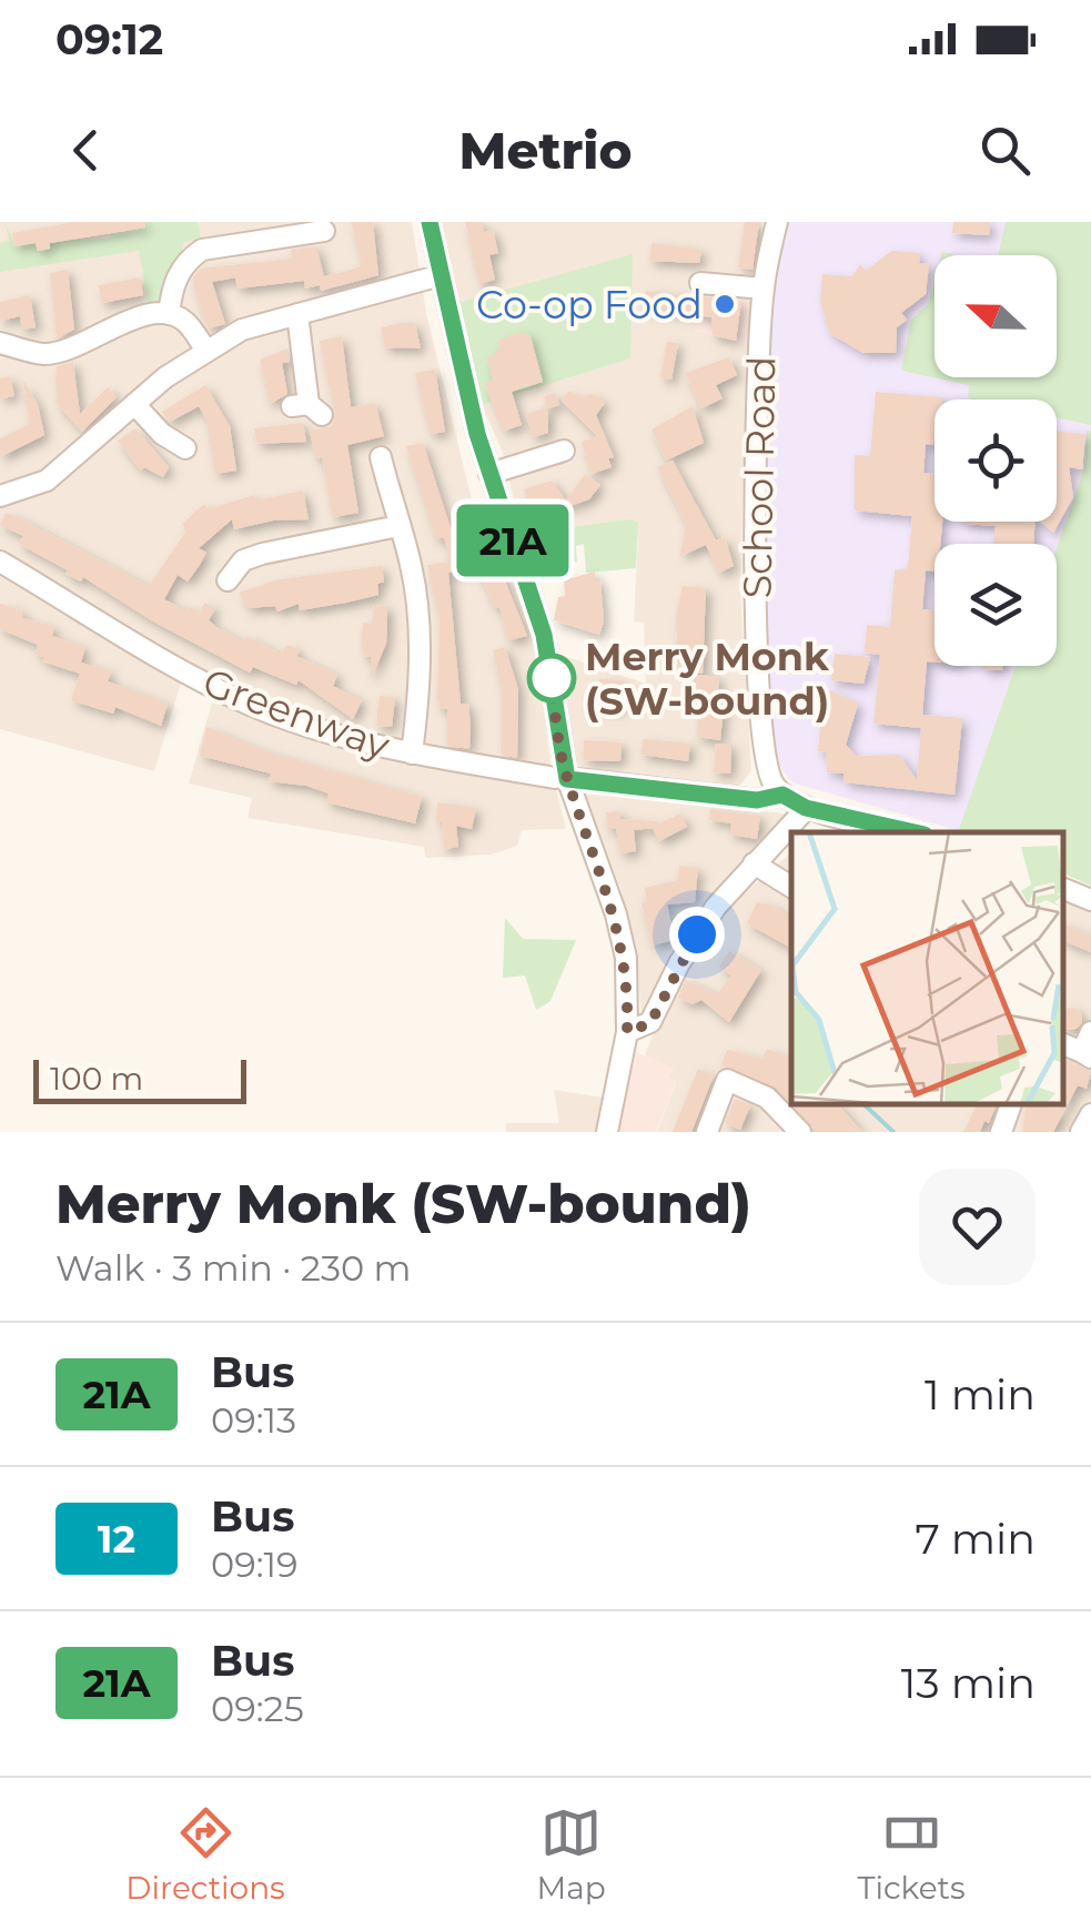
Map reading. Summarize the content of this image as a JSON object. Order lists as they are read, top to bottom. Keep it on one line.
{"streets":{"street":["School Road","Greenway"]},"crossings":[["School Road","Greenway"]],"places":["Co-op Food","Merry Monk (SW-bound)"],"lines":["bus line 21A"],"scale_bar":"100 m","north":"left","page":{"status":"09:12","header":"Metrio","on_map":"21A","scale":"100 m","heading":["Merry Monk (SW-bound)","Walk · 3 min · 230 m"],"list":[{"mark":"21A","name":"Bus","note":"09:13","value":"1 min"},{"mark":"12","name":"Bus","note":"09:19","value":"7 min"},{"mark":"21A","name":"Bus","note":"09:25","value":"13 min"}],"tabs":["Directions","Map","Tickets"]}}
